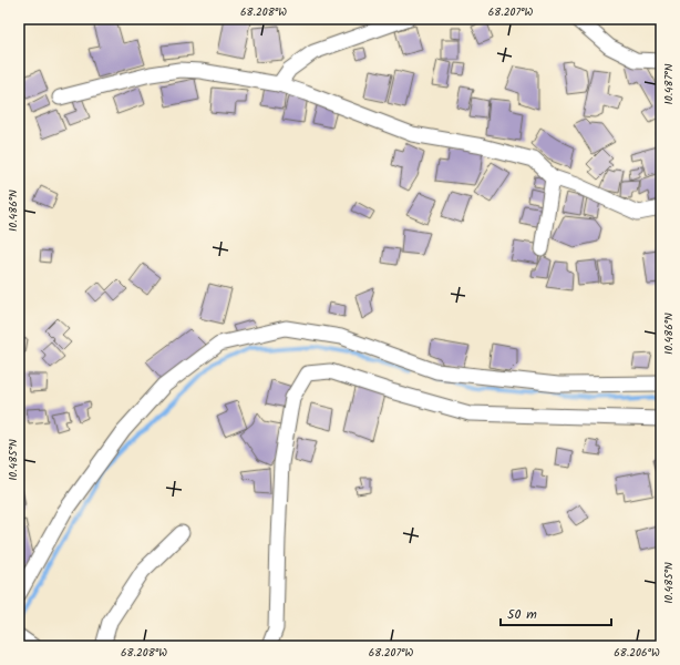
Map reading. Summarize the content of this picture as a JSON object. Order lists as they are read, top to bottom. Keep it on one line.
{"scale_bar":"50 m","coordinates":["68.208°W","68.207°W","10.487°N","10.486°N","10.485°N","68.206°W"]}
